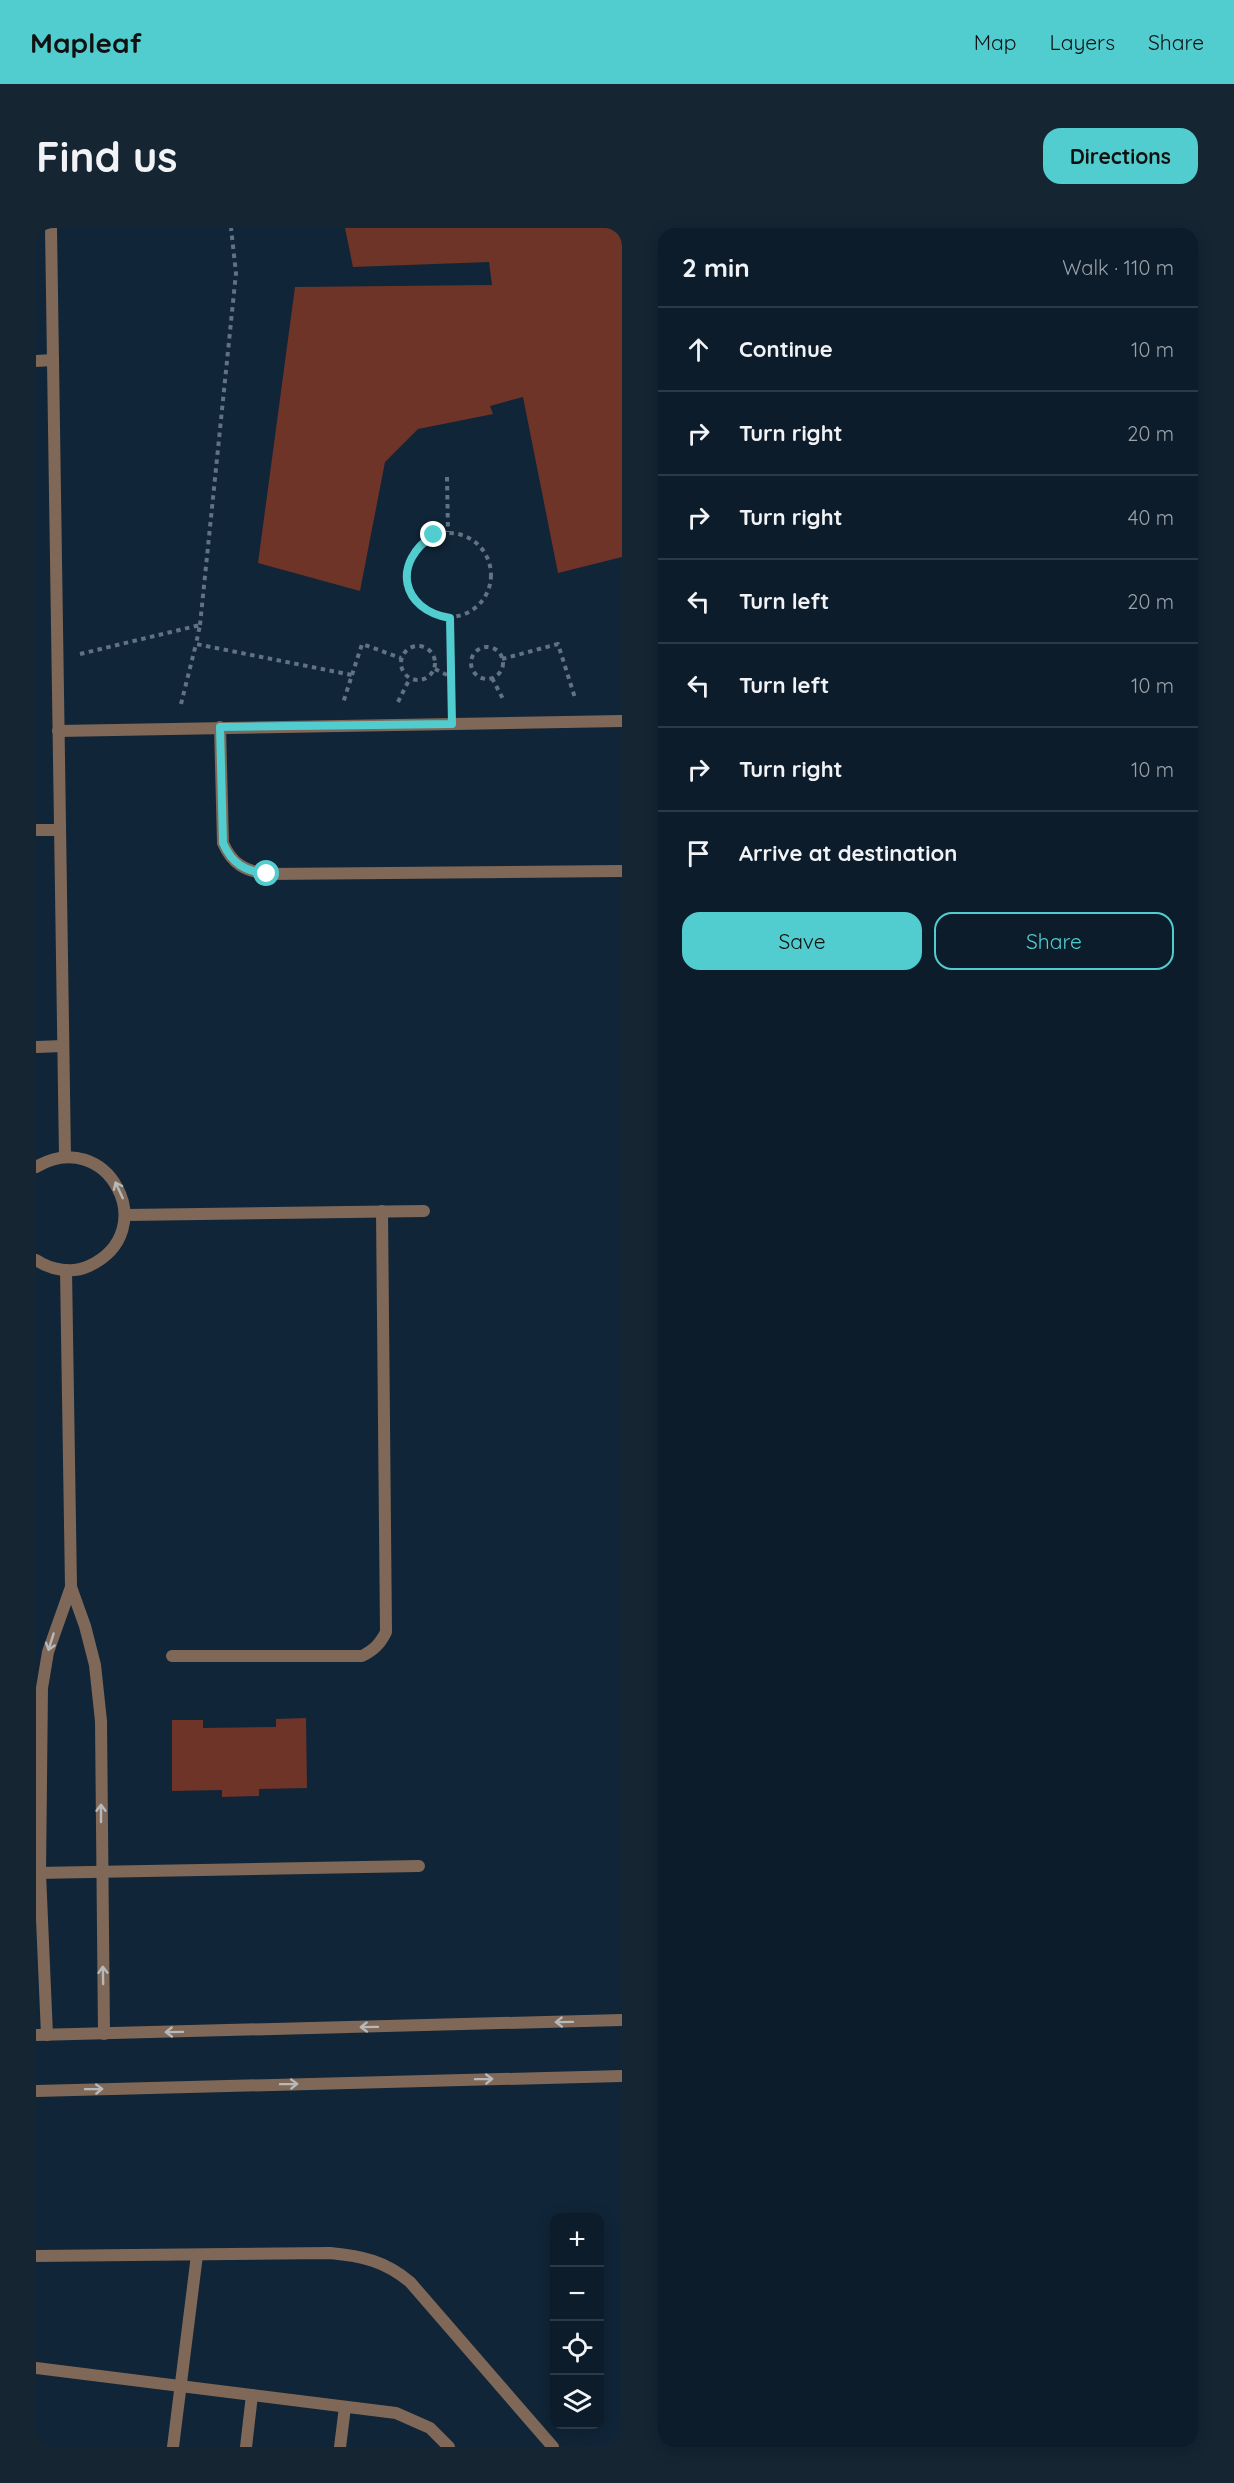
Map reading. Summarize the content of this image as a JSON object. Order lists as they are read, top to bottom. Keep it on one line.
{"page":{"header":"Mapleaf","nav":["Map","Layers","Share"],"buttons":["Directions",["Save","Share"]],"title":"Find us","heading":["2 min","Walk · 110 m"],"list":[["Continue","10 m"],["Turn right","20 m"],["Turn right","40 m"],["Turn left","20 m"],["Turn left","10 m"],["Turn right","10 m"],"Arrive at destination"],"map_buttons":["+","−"]}}
